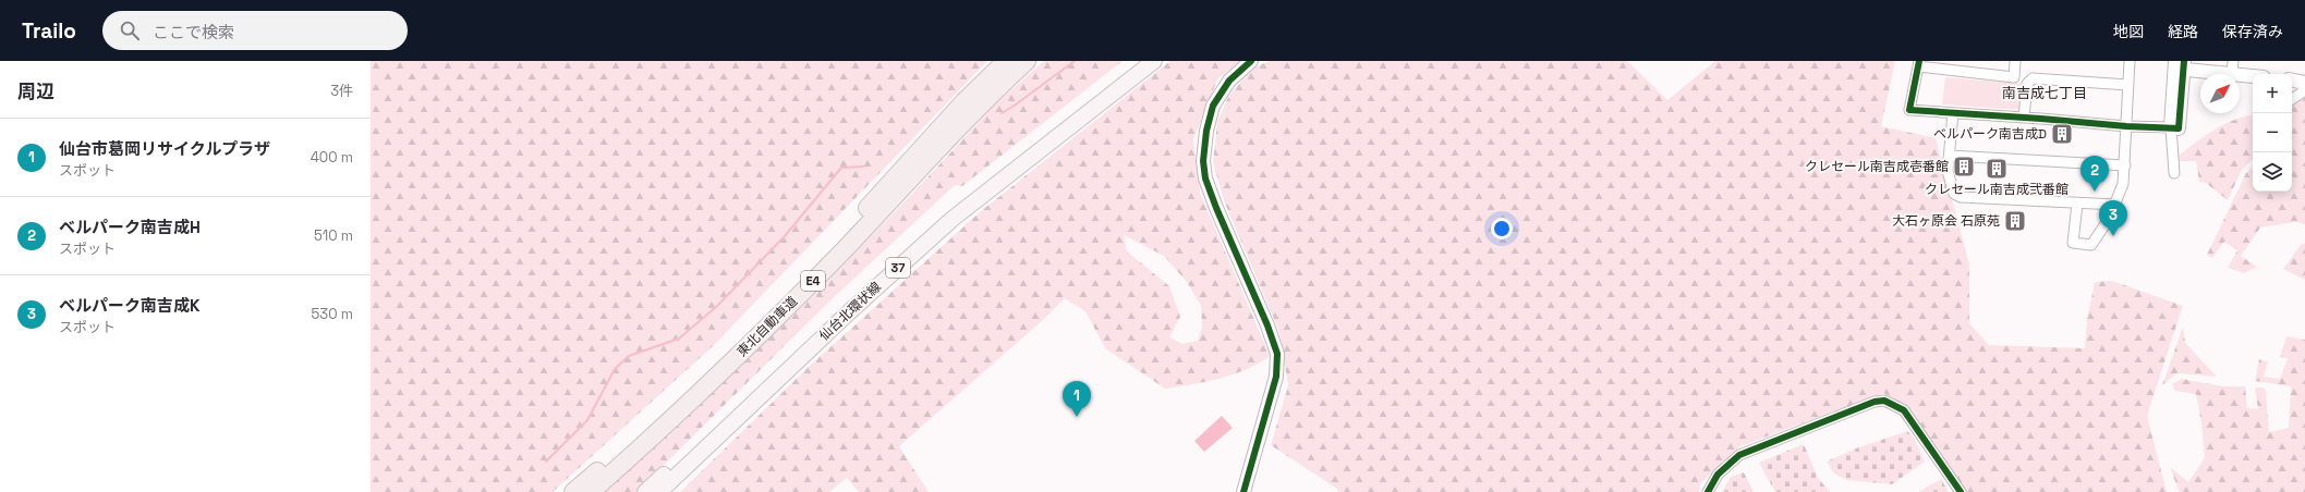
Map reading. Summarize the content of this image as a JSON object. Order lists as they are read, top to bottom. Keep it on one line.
{"streets":{"highway":["E4","東北自動車道"],"main road":["37","仙台北環状線"]},"districts":["南吉成七丁目"],"places":{"building":["ベルパーク南吉成D","クレセール南吉成壱番館","クレセール南吉成弐番館","大石ヶ原会 石原苑"]},"north":"top right","page":{"header":"Trailo","search":"ここで検索","nav":["地図","経路","保存済み"],"heading":["周辺","3件"],"map_buttons":["+","−"],"list":[{"mark":"1","name":"仙台市葛岡リサイクルプラザ","note":"スポット","value":"400 m"},{"mark":"2","name":"ベルパーク南吉成H","note":"スポット","value":"510 m"},{"mark":"3","name":"ベルパーク南吉成K","note":"スポット","value":"530 m"}],"pins":["2","3","1"]}}
